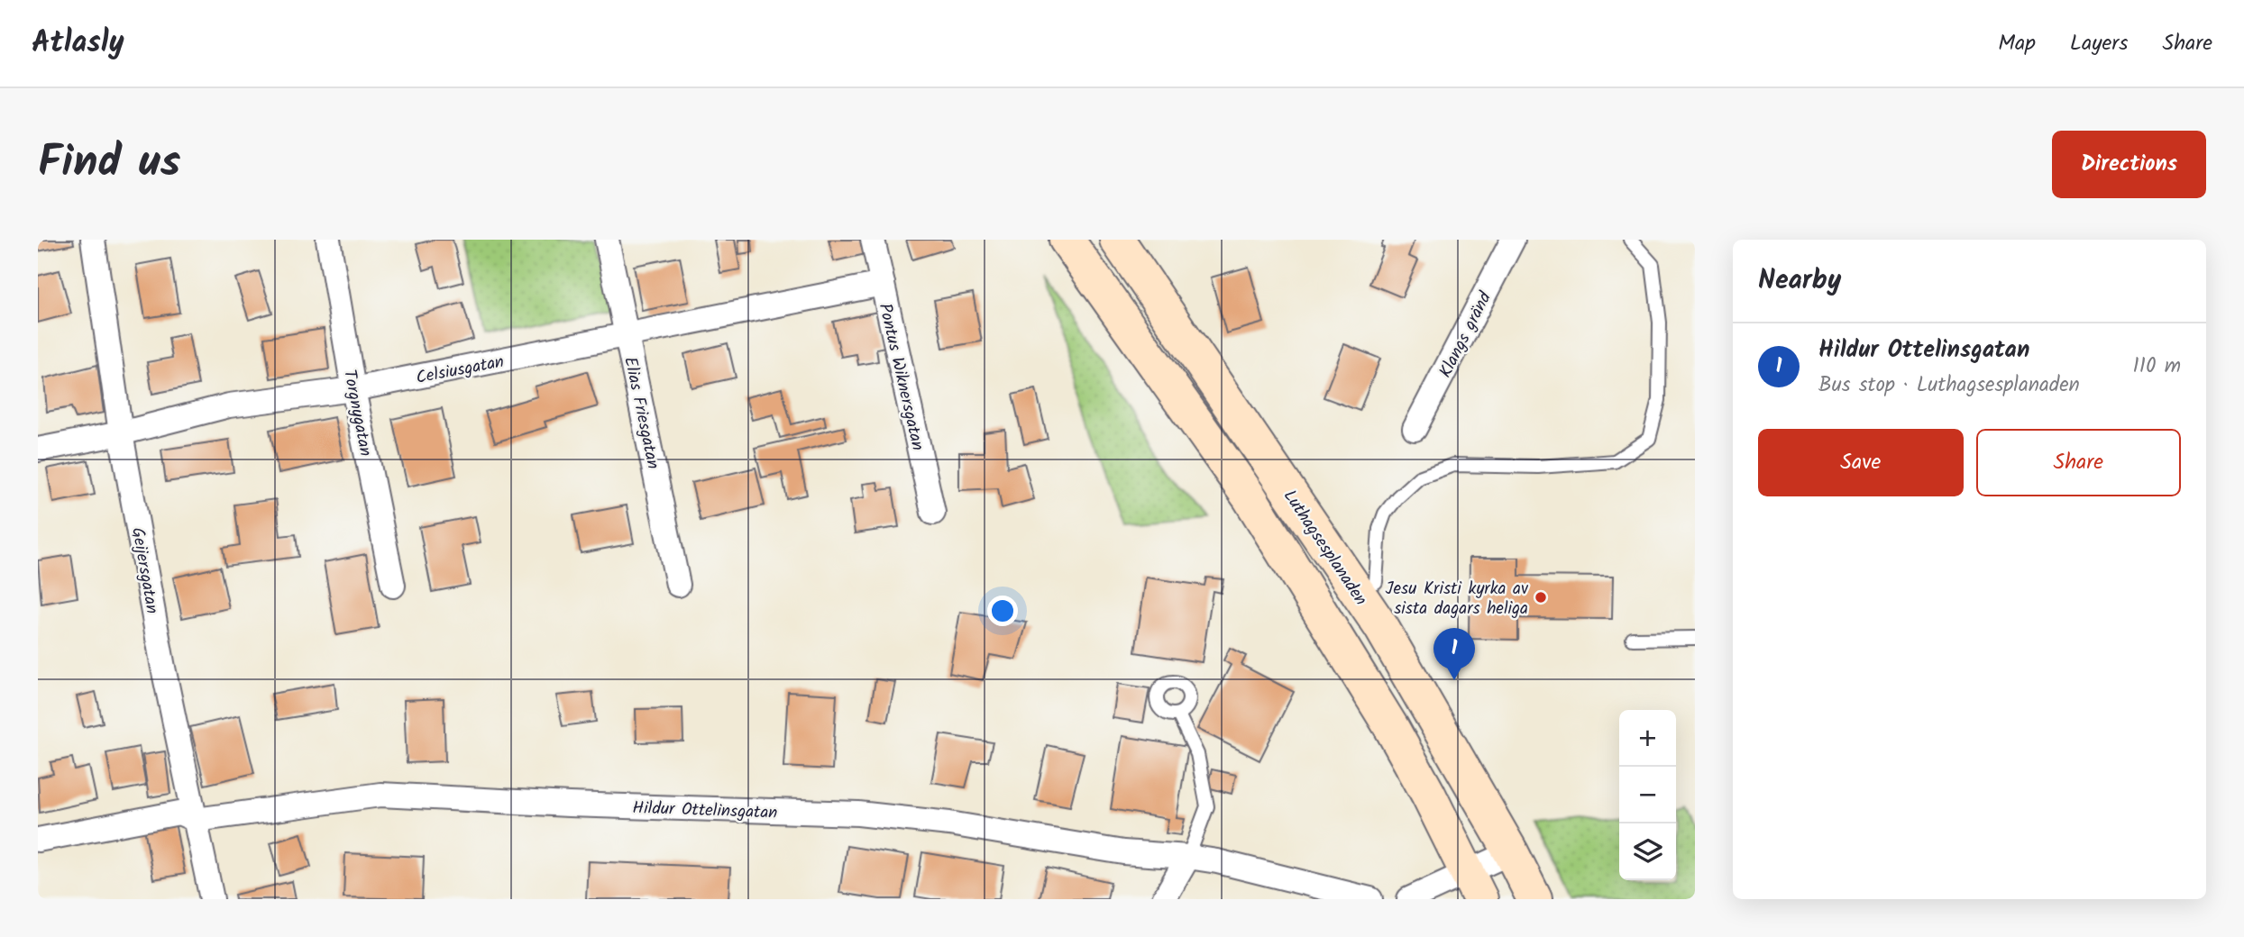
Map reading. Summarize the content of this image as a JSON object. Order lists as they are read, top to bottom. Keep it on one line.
{"streets":{"main road":["Luthagsesplanaden"],"street":["Klangs gränd","Celsiusgatan","Pontus Wiknersgatan","Torgnygatan","Elias Friesgatan","Geijersgatan","Hildur Ottelinsgatan"]},"crossings":[["Celsiusgatan","Pontus Wiknersgatan"],["Celsiusgatan","Torgnygatan"],["Celsiusgatan","Elias Friesgatan"],["Celsiusgatan","Geijersgatan"],["Geijersgatan","Hildur Ottelinsgatan"]],"places":["Jesu Kristi kyrka av sista dagars heliga"],"page":{"header":"Atlasly","nav":["Map","Layers","Share"],"title":"Find us","buttons":["Directions",["Save","Share"]],"heading":"Nearby","list":[{"mark":"1","name":"Hildur Ottelinsgatan","note":"Bus stop · Luthagsesplanaden","value":"110 m"}],"pins":"1","map_buttons":["+","−"]}}
